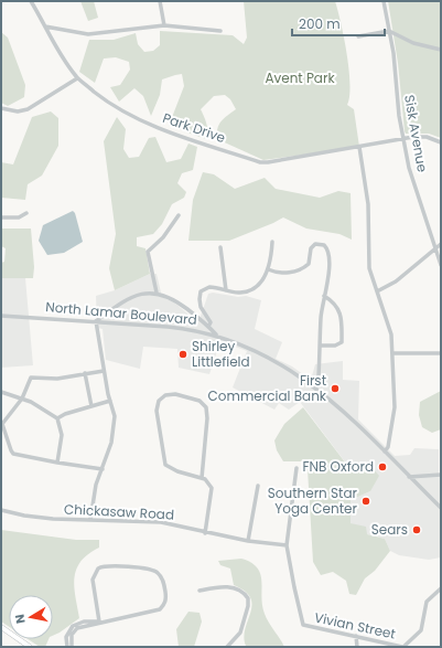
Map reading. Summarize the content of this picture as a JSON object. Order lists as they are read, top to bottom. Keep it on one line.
{"streets":{"street":["Park Drive","Sisk Avenue","North Lamar Boulevard","Chickasaw Road","Vivian Street"]},"crossings":[["Park Drive","Sisk Avenue"],["Chickasaw Road","Vivian Street"]],"parks":["Avent Park"],"places":["Shirley Littlefield","First Commercial Bank","FNB Oxford","Southern Star Yoga Center","Sears"],"scale_bar":"200 m","north":"left"}
